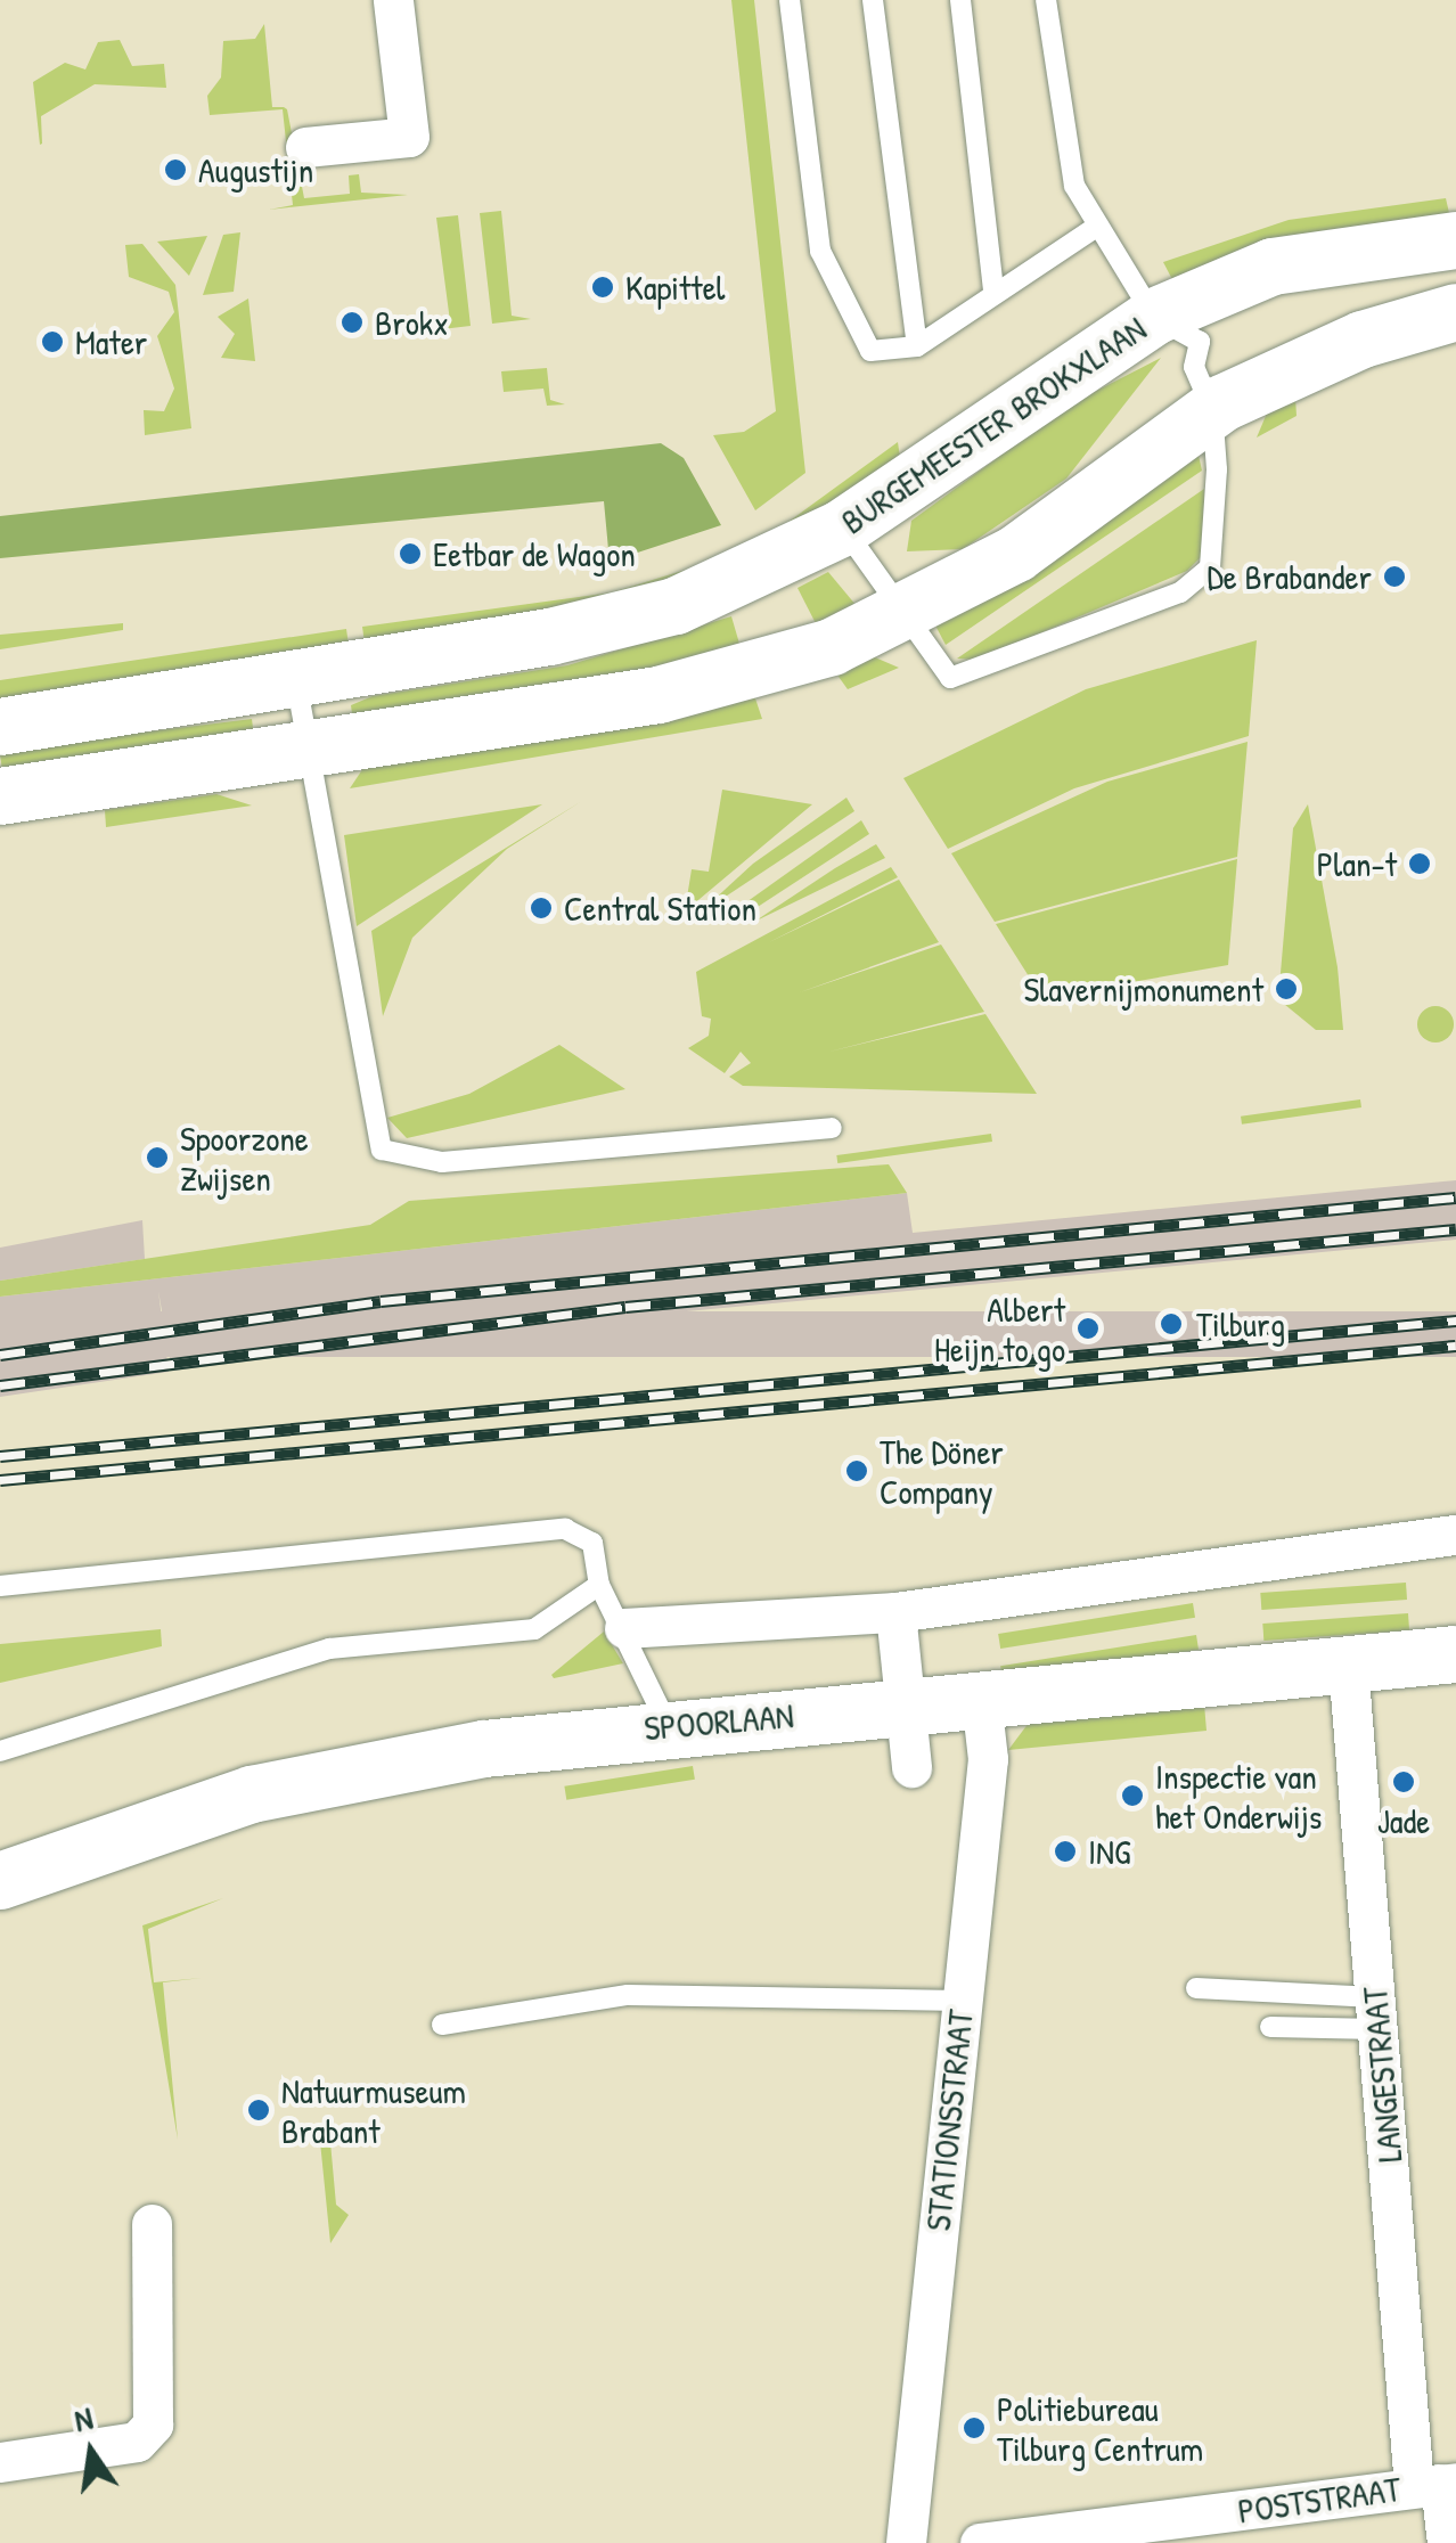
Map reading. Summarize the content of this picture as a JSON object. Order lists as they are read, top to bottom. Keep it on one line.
{"streets":{"street":["BURGEMEESTER BROKXLAAN","SPOORLAAN","LANGESTRAAT","STATIONSSTRAAT","POSTSTRAAT"]},"crossings":[["SPOORLAAN","LANGESTRAAT"],["SPOORLAAN","STATIONSSTRAAT"],["LANGESTRAAT","POSTSTRAAT"]],"places":["Augustijn","Kapittel","Brokx","Mater","Eetbar de Wagon","De Brabander","Plan-t","Central Station","Slavernijmonument","Spoorzone Zwijsen","Tilburg","Albert Heijn to go","The Döner Company","Jade","Inspectie van het Onderwijs","ING","Natuurmuseum Brabant","Politiebureau Tilburg Centrum"],"north":"top"}
